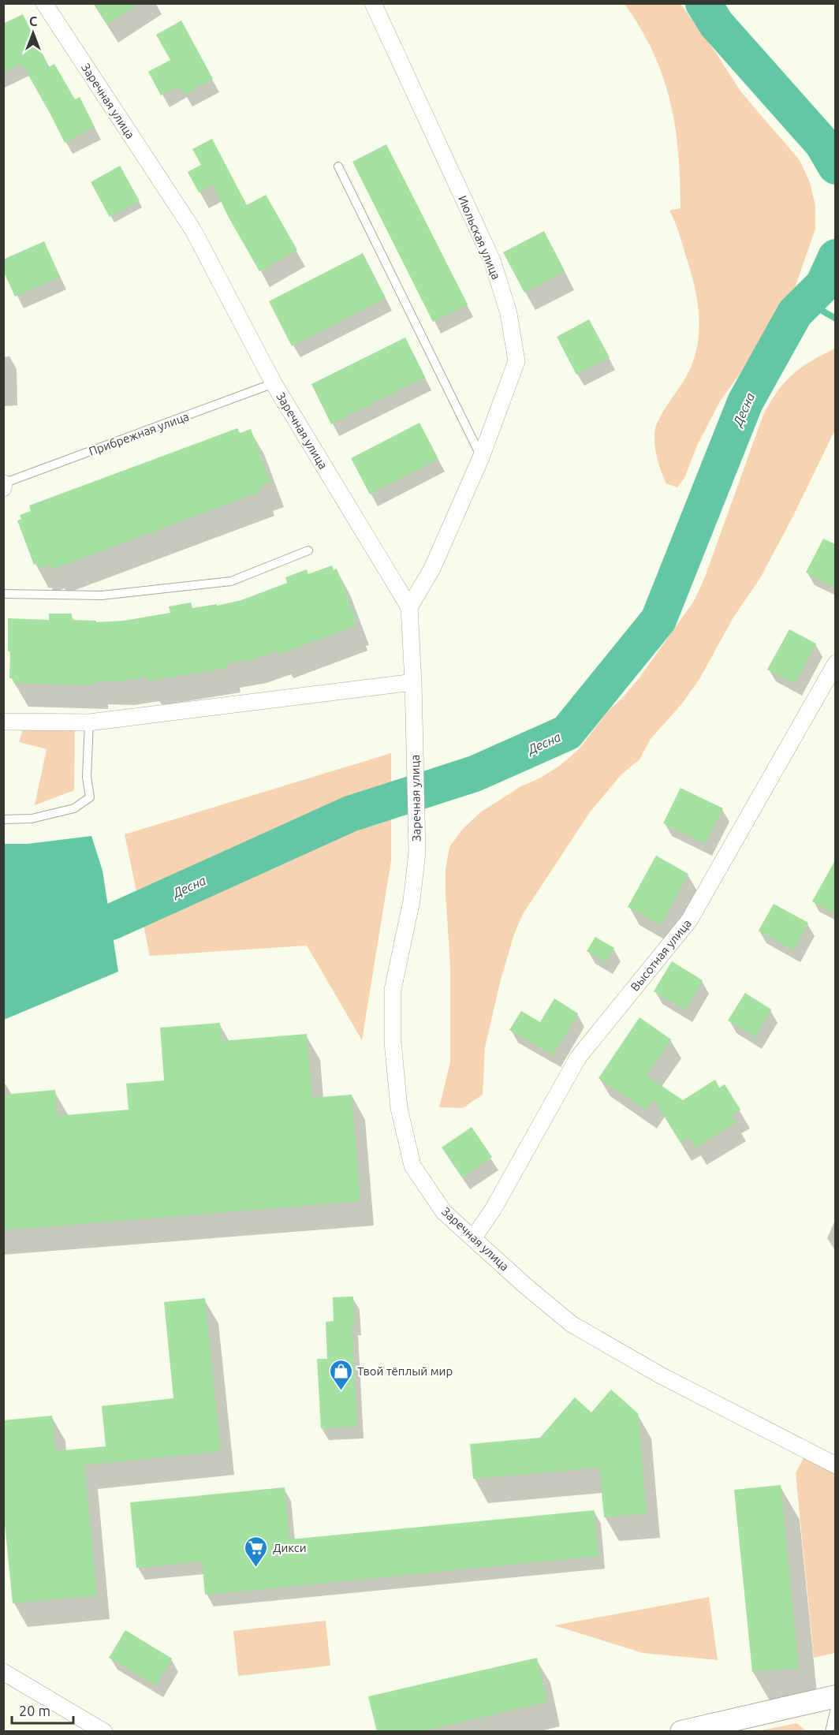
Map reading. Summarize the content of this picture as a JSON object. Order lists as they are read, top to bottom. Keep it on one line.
{"streets":{"street":["Заречная улица","Июльская улица","Высотная улица"],"lane":["Прибрежная улица"]},"crossings":[["Заречная улица","Июльская улица"],["Заречная улица","Прибрежная улица"],["Заречная улица","Высотная улица"]],"water":["Десна"],"places":{"shop":["Твой тёплый мир"],"supermarket":["Дикси"]},"scale_bar":"20 m","north":"top"}
